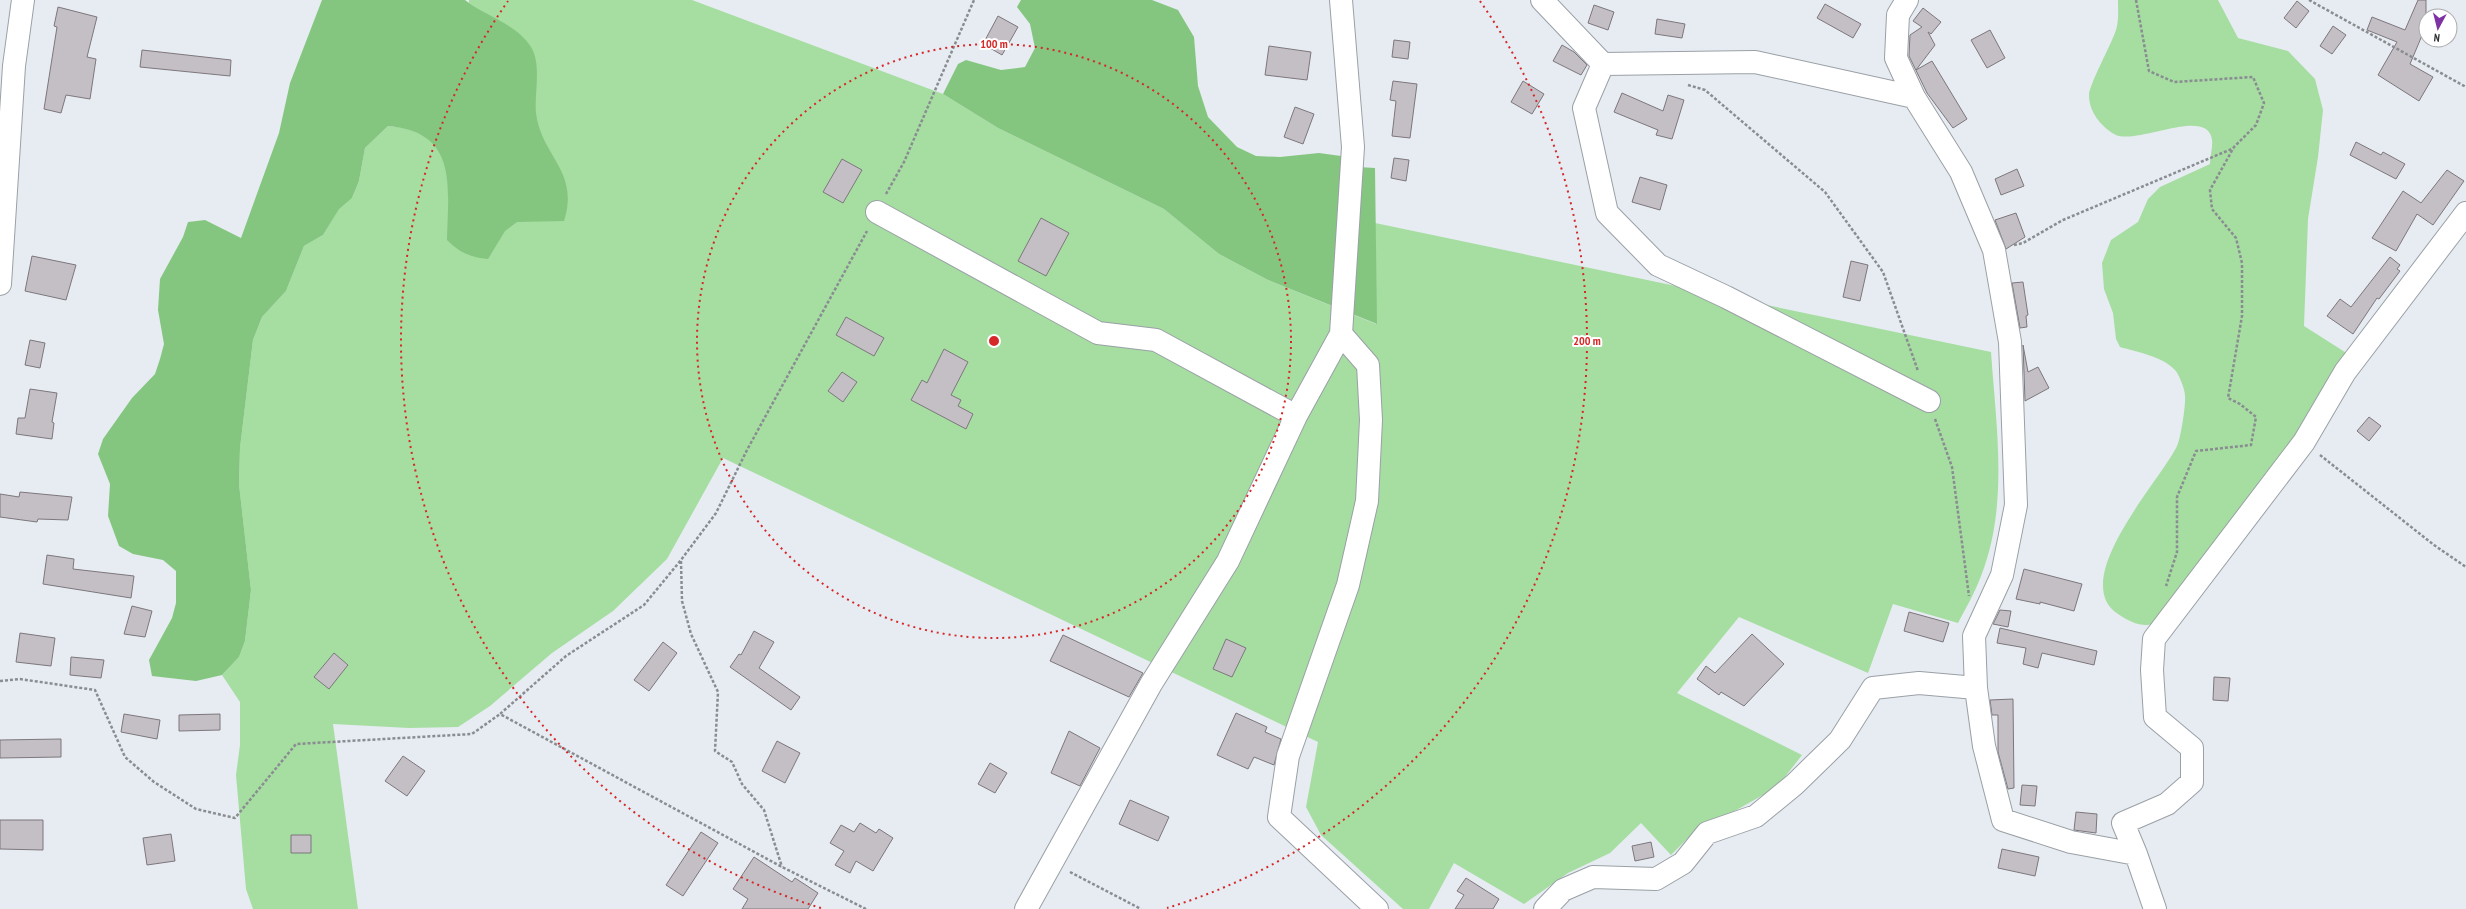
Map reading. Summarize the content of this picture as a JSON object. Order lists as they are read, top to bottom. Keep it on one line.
{"north":"bottom","rings":["100 m","200 m"]}
